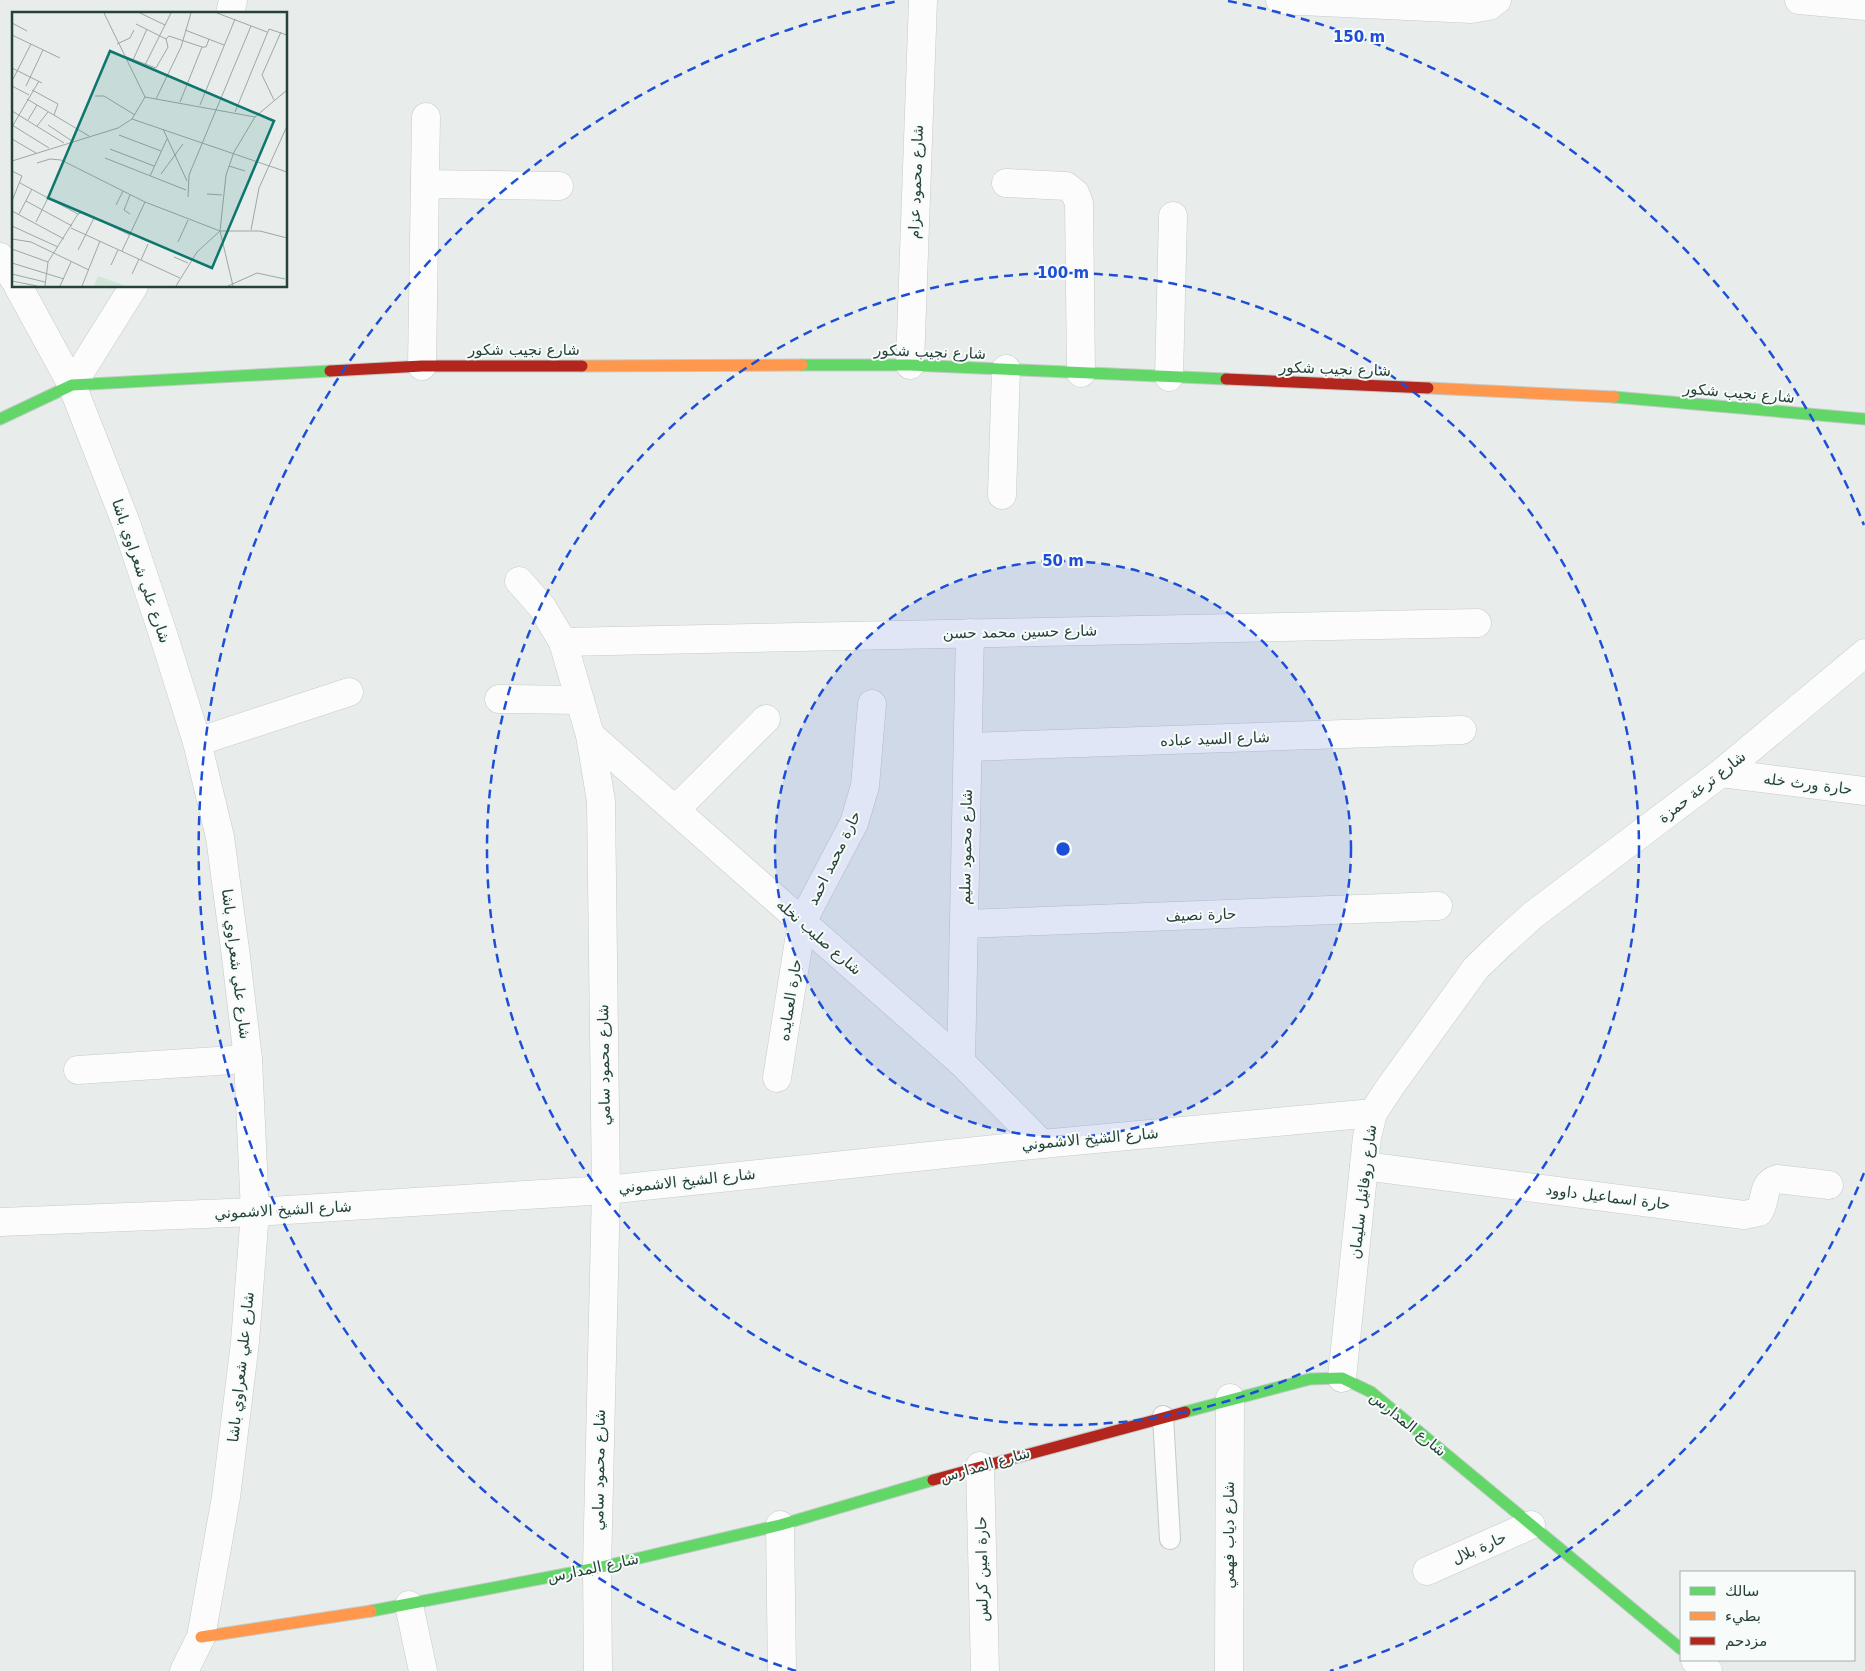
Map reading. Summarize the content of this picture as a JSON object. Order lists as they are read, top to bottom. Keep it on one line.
{"streets":{"street":["شارع محمود عزام","شارع نجيب شكور","شارع علي شعراوي باشا","شارع حسين محمد حسن","شارع السيد عباده","حارة ورث خله","شارع ترعة حمزة","شارع محمود سليم","حارة محمد احمد","حارة نصيف","شارع صليب نخله","حارة العمايده","شارع محمود سامي","شارع الشيخ الاشموني","شارع روفائيل سليمان","حارة اسماعيل داوود","شارع المدارس","شارع دياب فهمي","حارة بلال","حارة امين كرلس"]},"crossings":[["شارع محمود عزام","شارع نجيب شكور"],["شارع نجيب شكور","شارع علي شعراوي باشا"],["شارع علي شعراوي باشا","شارع الشيخ الاشموني"],["شارع علي شعراوي باشا","شارع المدارس"],["شارع حسين محمد حسن","شارع محمود سليم"],["شارع حسين محمد حسن","شارع محمود سامي"],["شارع السيد عباده","شارع محمود سليم"],["حارة ورث خله","شارع ترعة حمزة"],["شارع ترعة حمزة","شارع روفائيل سليمان"],["شارع محمود سليم","حارة نصيف"],["شارع محمود سليم","شارع صليب نخله"],["حارة محمد احمد","شارع صليب نخله"],["حارة محمد احمد","حارة العمايده"],["شارع صليب نخله","حارة العمايده"],["شارع صليب نخله","شارع محمود سامي"],["شارع صليب نخله","شارع الشيخ الاشموني"],["شارع محمود سامي","شارع الشيخ الاشموني"],["شارع محمود سامي","شارع المدارس"],["شارع الشيخ الاشموني","شارع روفائيل سليمان"],["شارع روفائيل سليمان","حارة اسماعيل داوود"],["شارع روفائيل سليمان","شارع المدارس"],["شارع المدارس","شارع دياب فهمي"],["شارع المدارس","حارة بلال"],["شارع المدارس","حارة امين كرلس"]],"legend":["سالك","بطيء","مزدحم"],"rings":["150 m","100 m","50 m"]}
